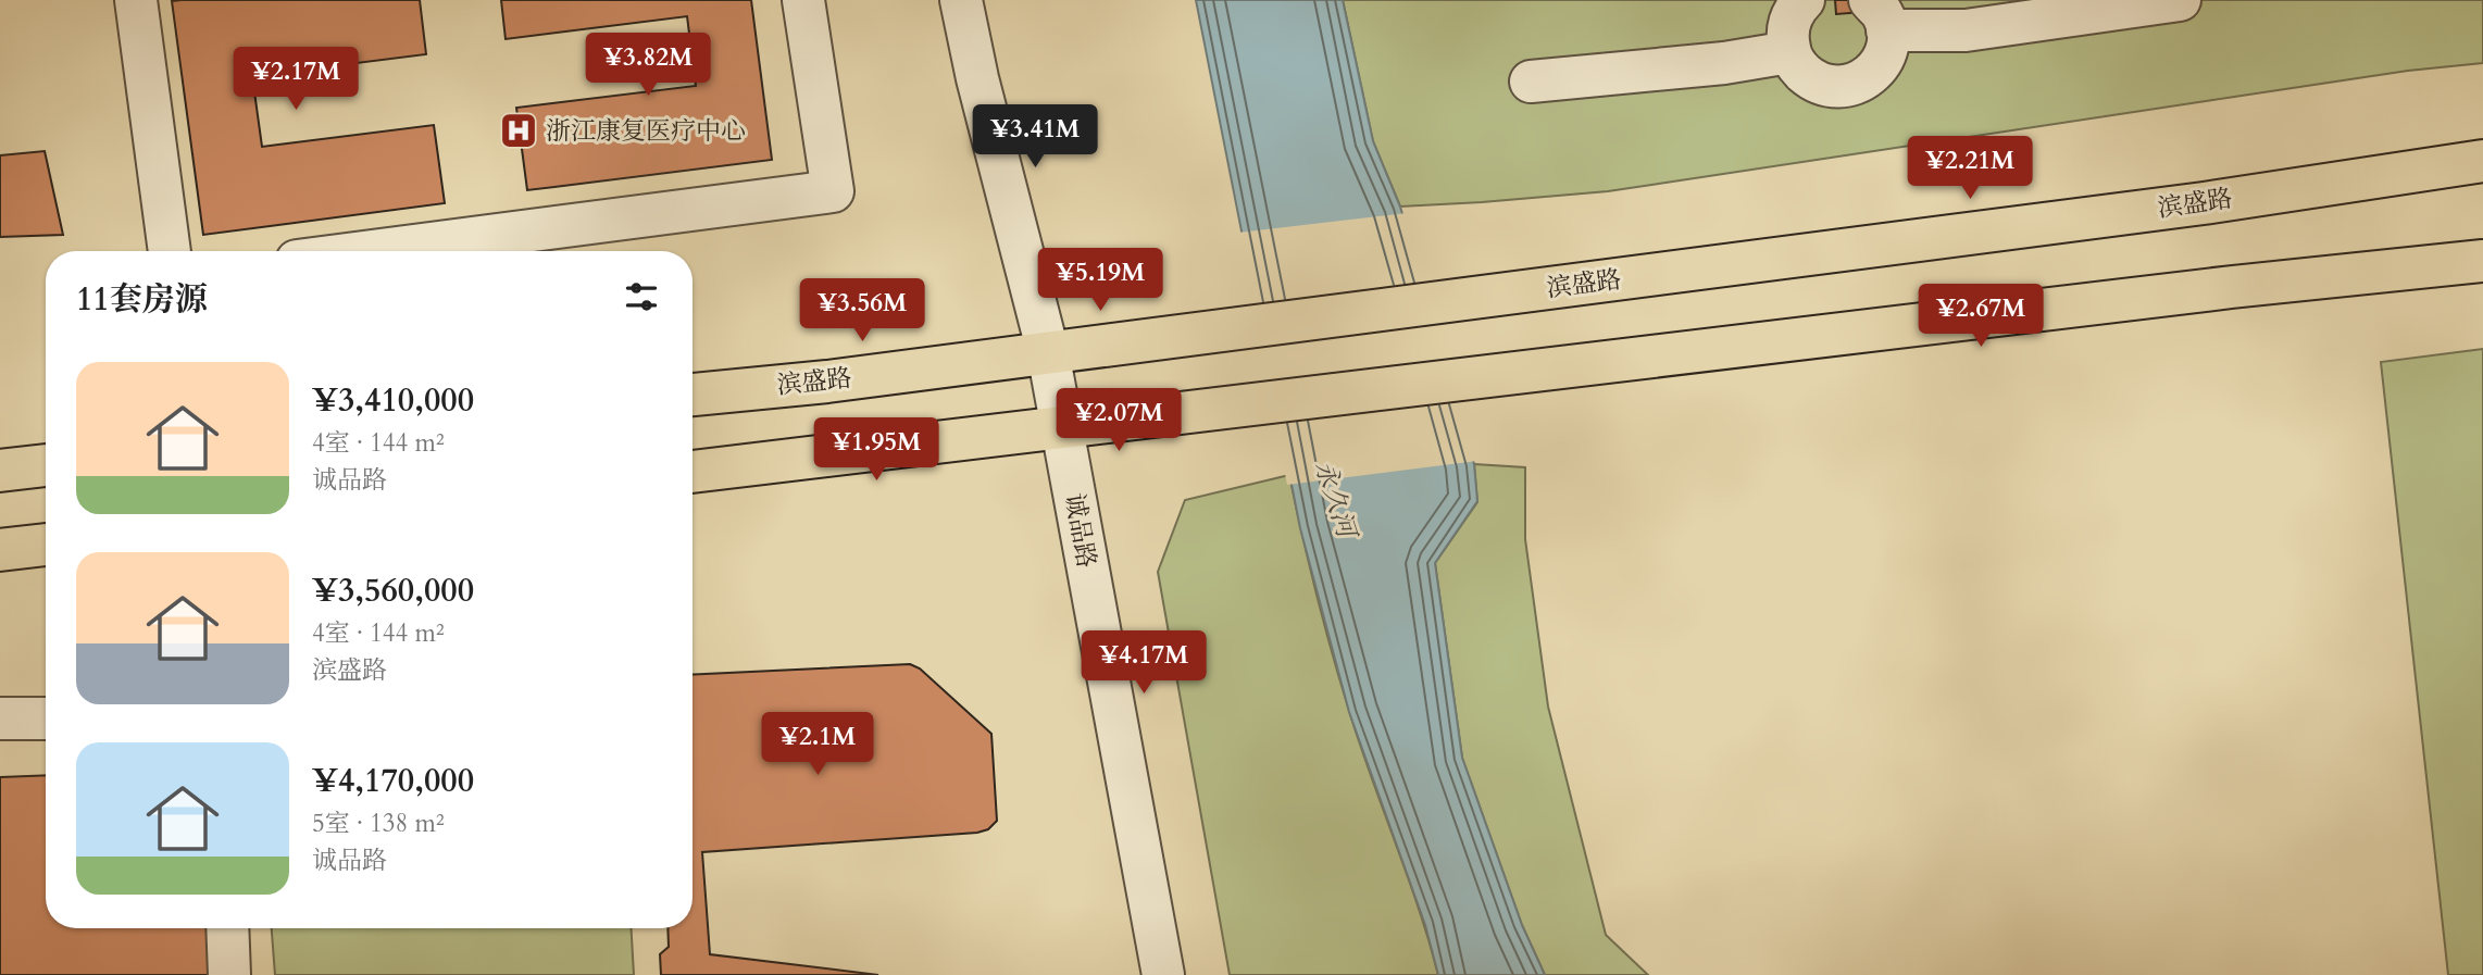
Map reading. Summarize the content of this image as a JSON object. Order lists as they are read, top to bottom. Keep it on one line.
{"streets":{"main road":["滨盛路"],"street":["诚品路"]},"crossings":[["滨盛路","诚品路"]],"water":["永久河"],"places":{"hospital":["浙江康复医疗中心"]},"page":{"price":["¥3.82M","¥2.17M","¥3.41M","¥2.21M","¥5.19M","¥3.56M","¥2.67M","¥2.07M","¥1.95M","¥4.17M","¥2.1M"],"heading":"11套房源","list":[{"name":"¥3,410,000","note":"4室 · 144 m² · 诚品路"},{"name":"¥3,560,000","note":"4室 · 144 m² · 滨盛路"},{"name":"¥4,170,000","note":"5室 · 138 m² · 诚品路"}]}}
